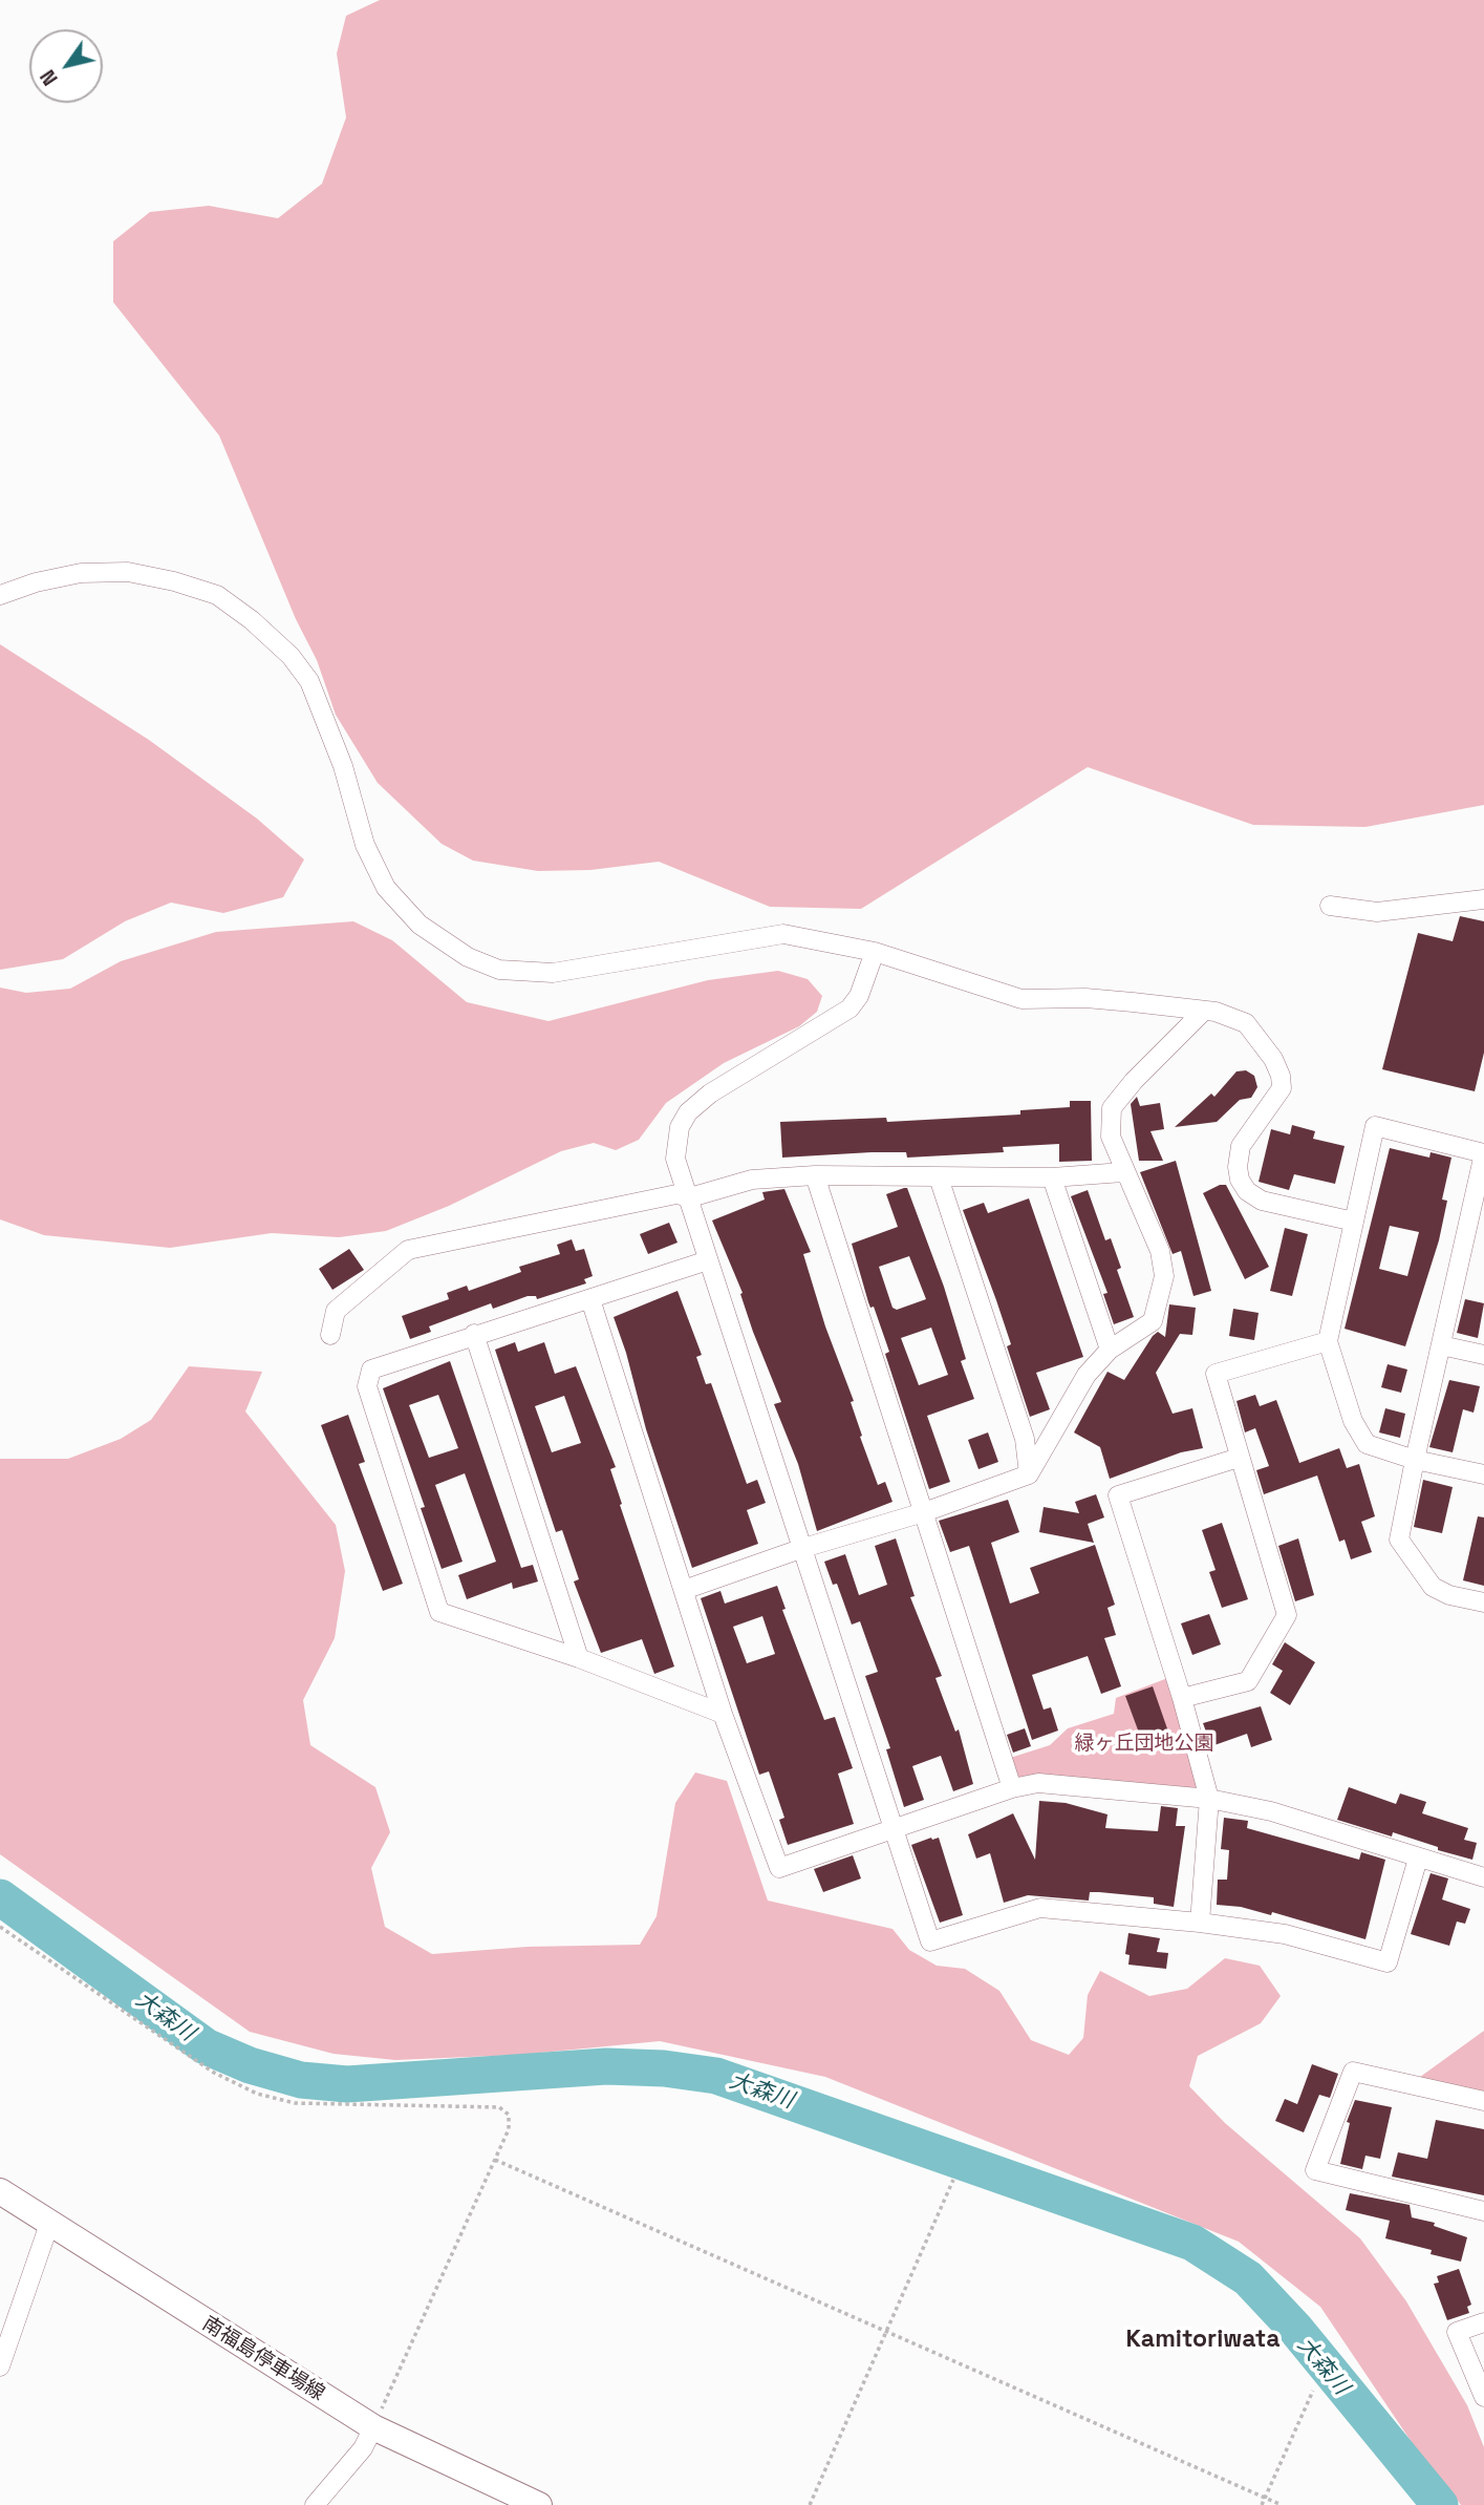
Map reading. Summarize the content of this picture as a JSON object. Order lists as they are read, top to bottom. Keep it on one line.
{"streets":{"main road":["南福島停車場線"]},"districts":["Kamitoriwata"],"water":["大森川"],"parks":["緑ヶ丘団地公園"],"north":"bottom left"}
